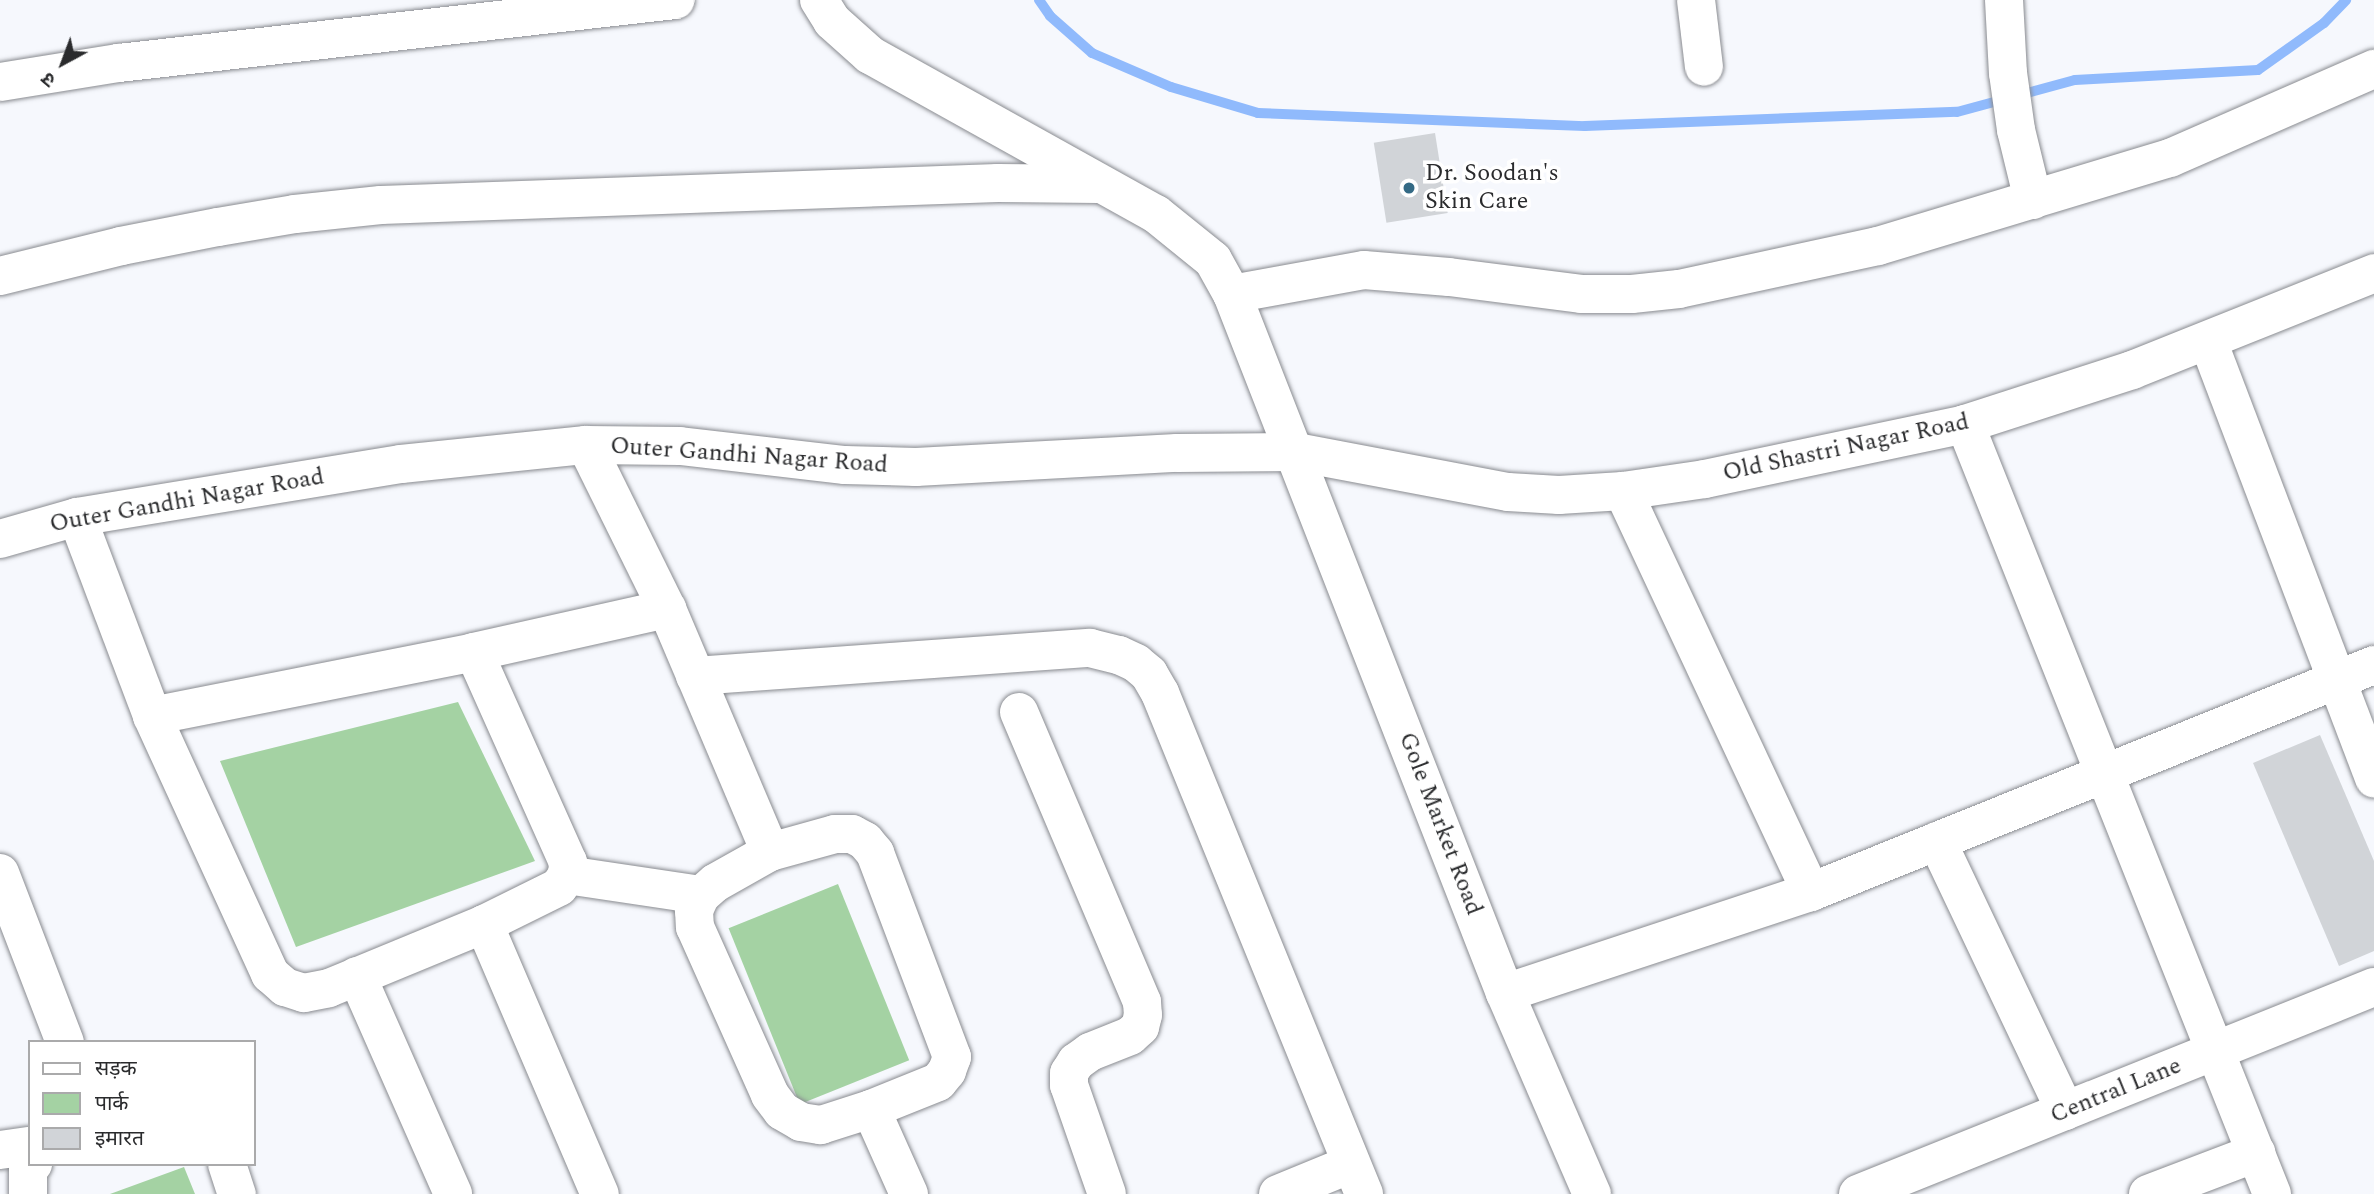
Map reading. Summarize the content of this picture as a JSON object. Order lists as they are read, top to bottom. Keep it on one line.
{"streets":{"street":["Old Shastri Nagar Road","Outer Gandhi Nagar Road","Gole Market Road","Central Lane"]},"crossings":[["Old Shastri Nagar Road","Outer Gandhi Nagar Road"],["Old Shastri Nagar Road","Gole Market Road"],["Outer Gandhi Nagar Road","Gole Market Road"]],"places":["Dr. Soodan's Skin Care"],"legend":["सड़क","पार्क","इमारत"],"north":"bottom left"}
